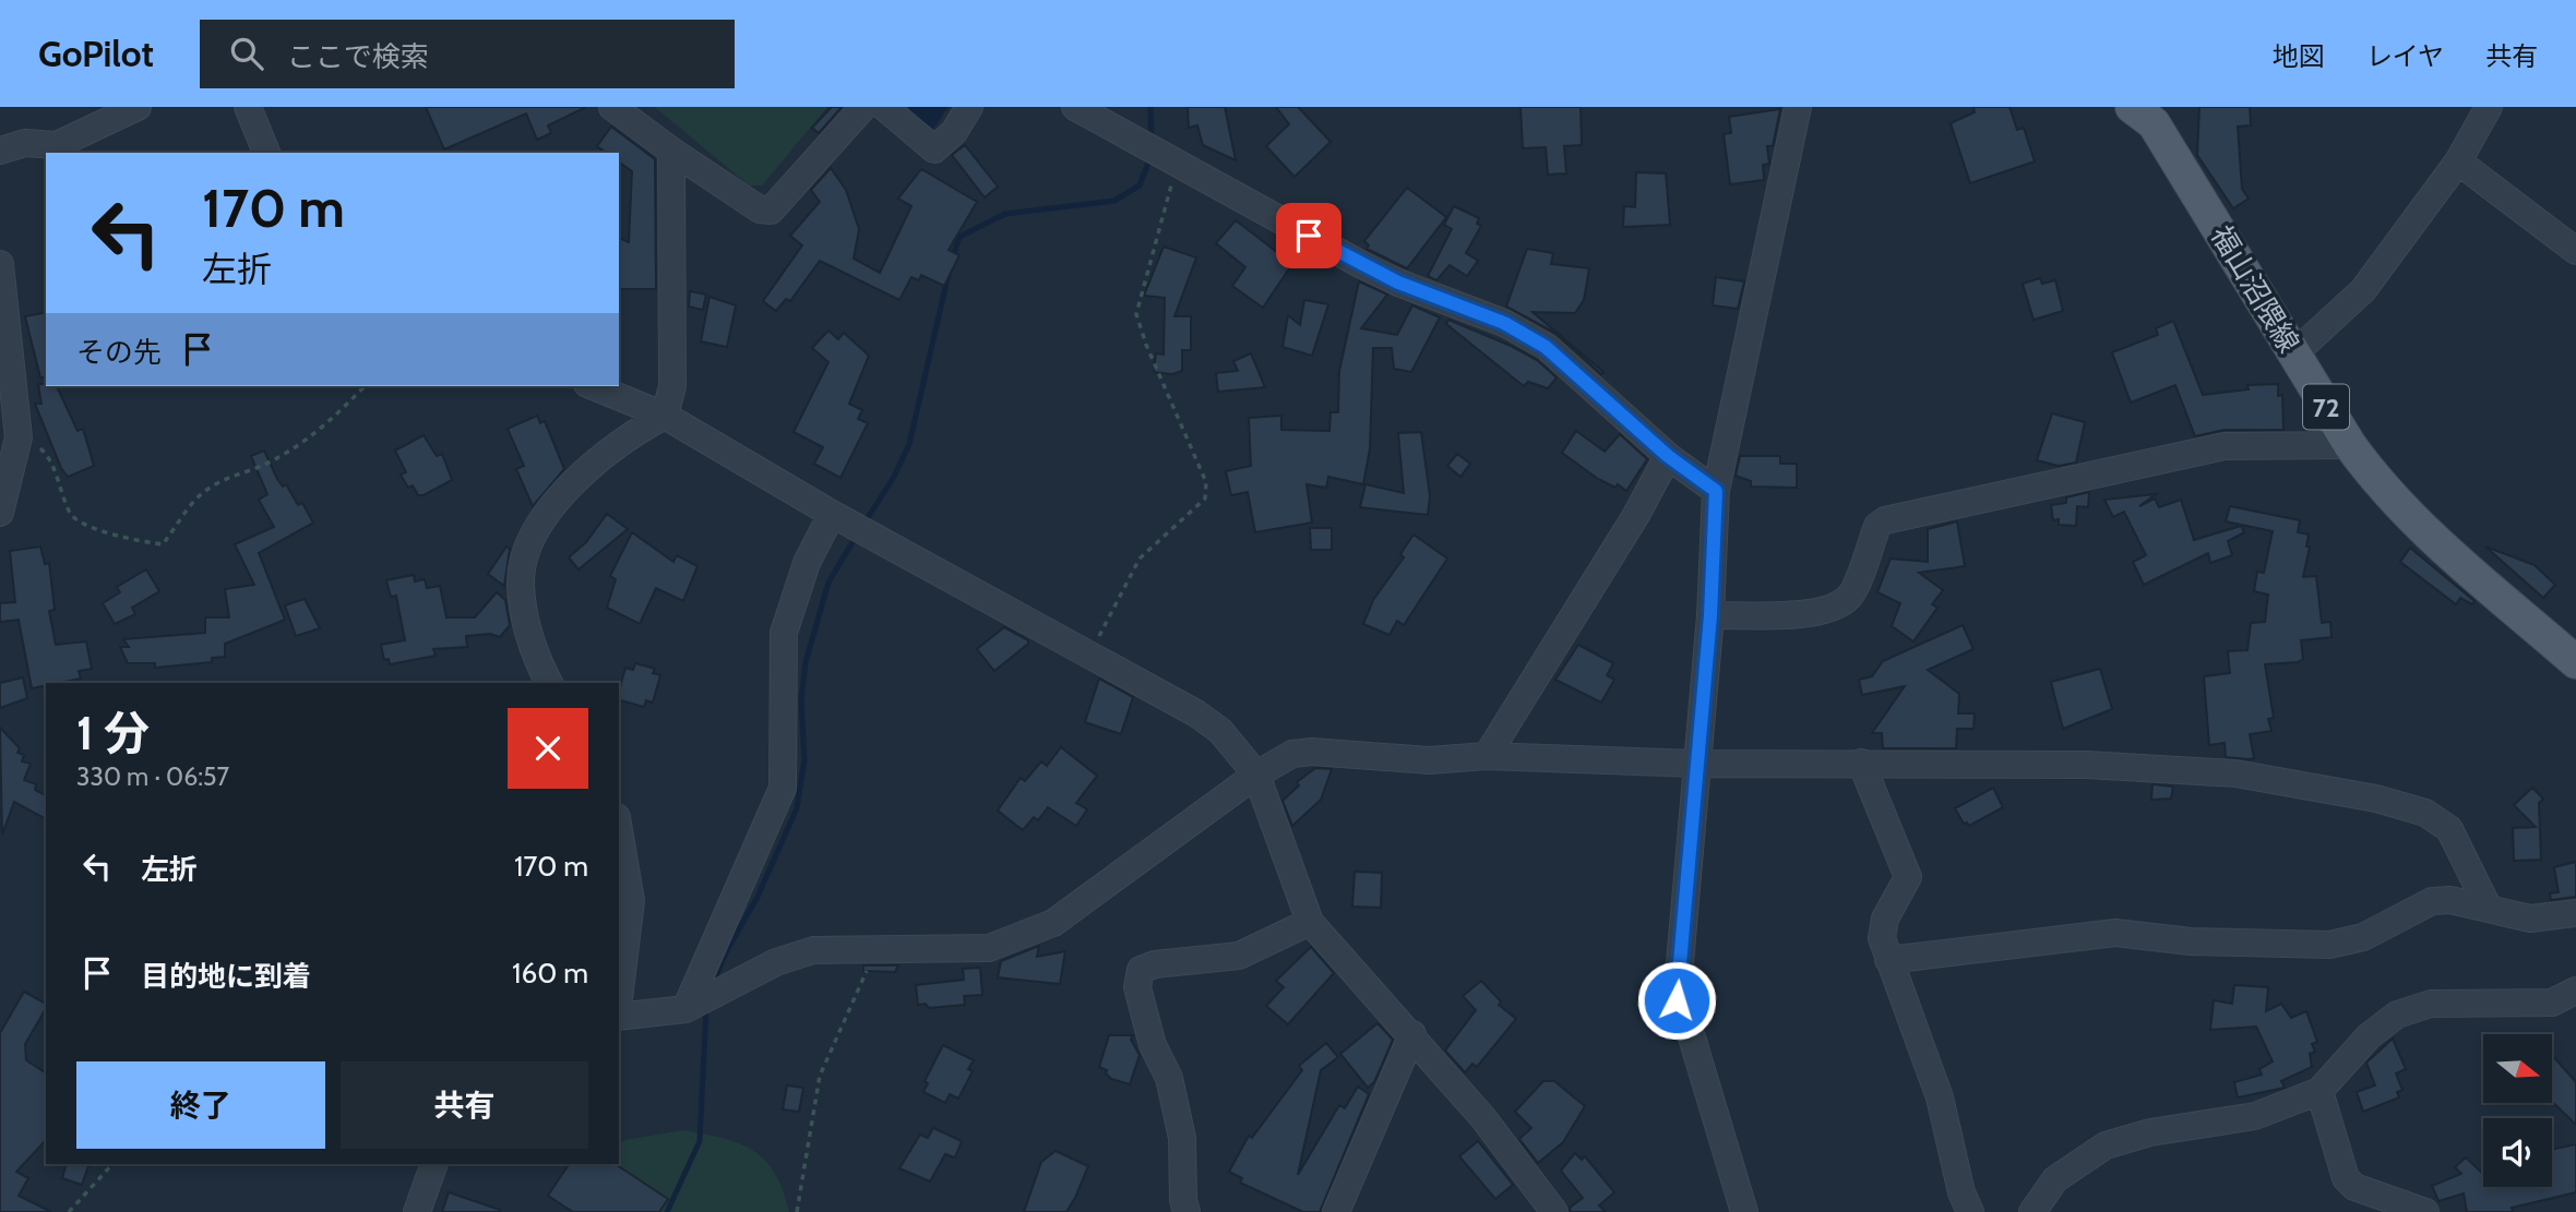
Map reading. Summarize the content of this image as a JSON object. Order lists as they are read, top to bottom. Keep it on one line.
{"streets":{"main road":["福山沼隈線","72"]},"north":"right","page":{"header":"GoPilot","search":"ここで検索","nav":["地図","レイヤ","共有"],"turn":["170 m","左折"],"then":"その先","heading":["1 分","330 m · 06:57"],"list":[{"name":"左折","value":"170 m"},{"name":"目的地に到着","value":"160 m"}],"buttons":["終了","共有"]}}
